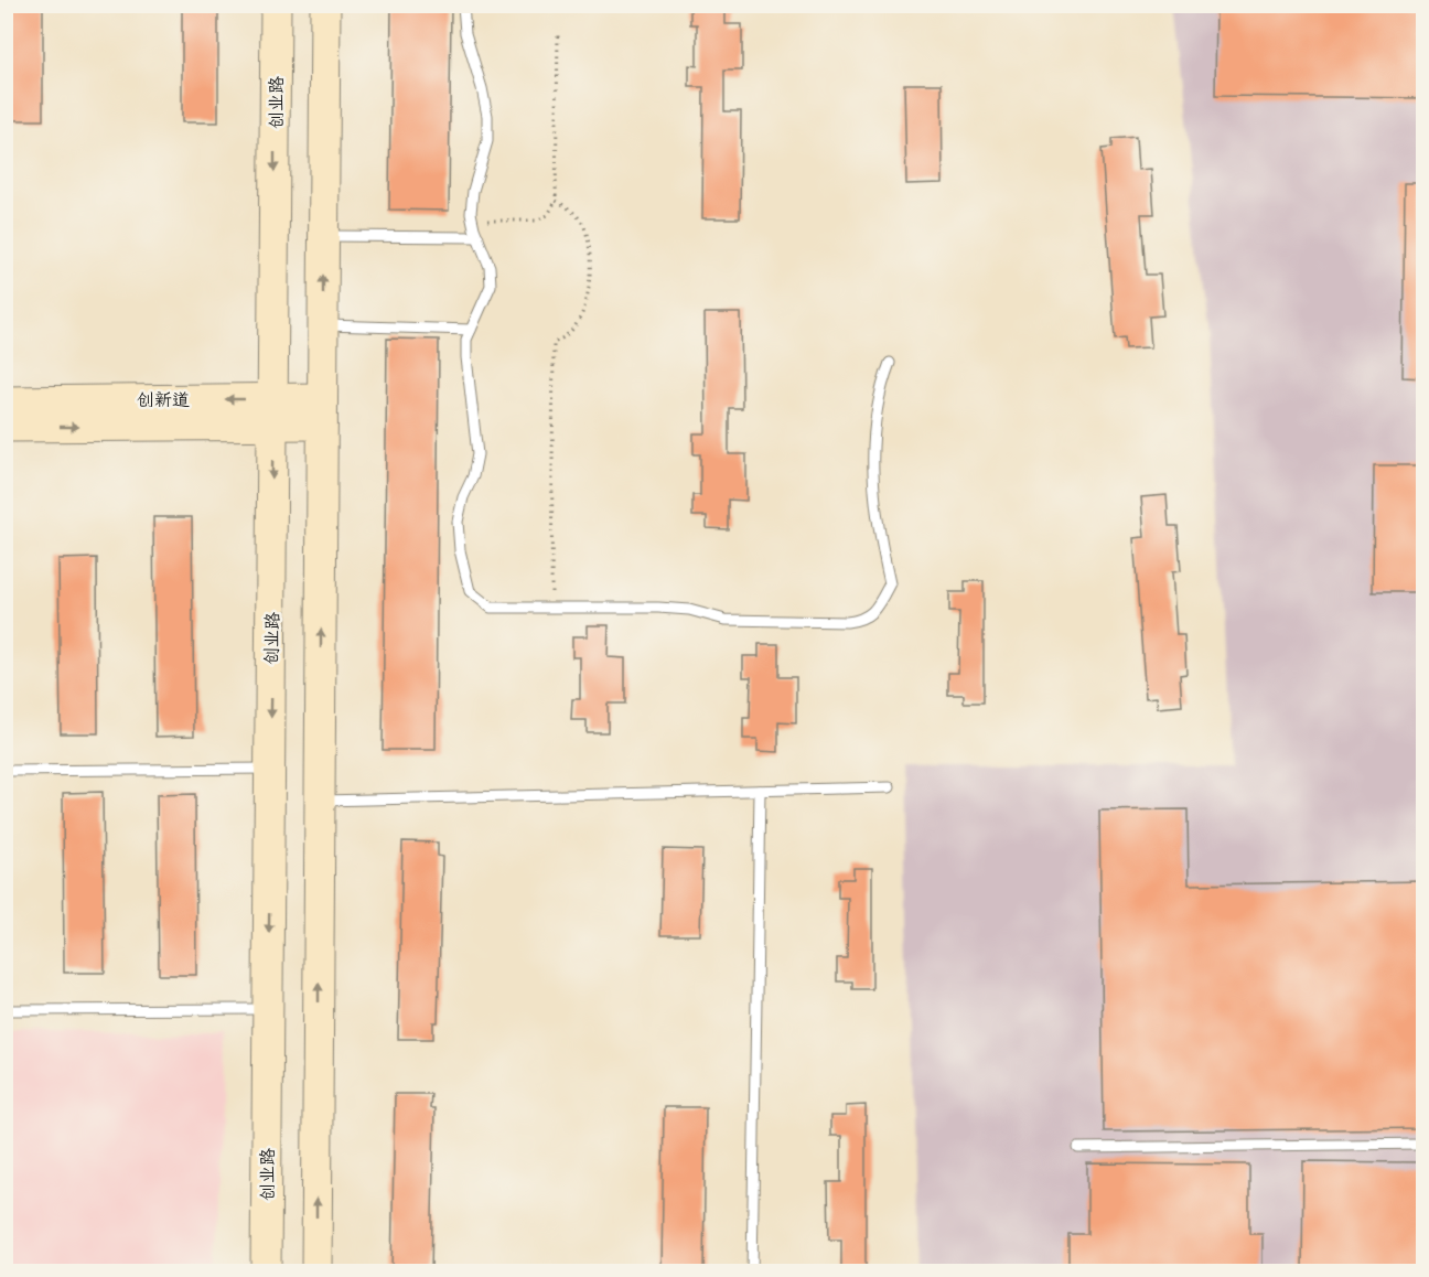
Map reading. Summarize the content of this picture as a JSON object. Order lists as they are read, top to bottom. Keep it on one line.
{"streets":{"main road":["创业路","创新道"]},"crossings":[["创业路","创新道"]]}
